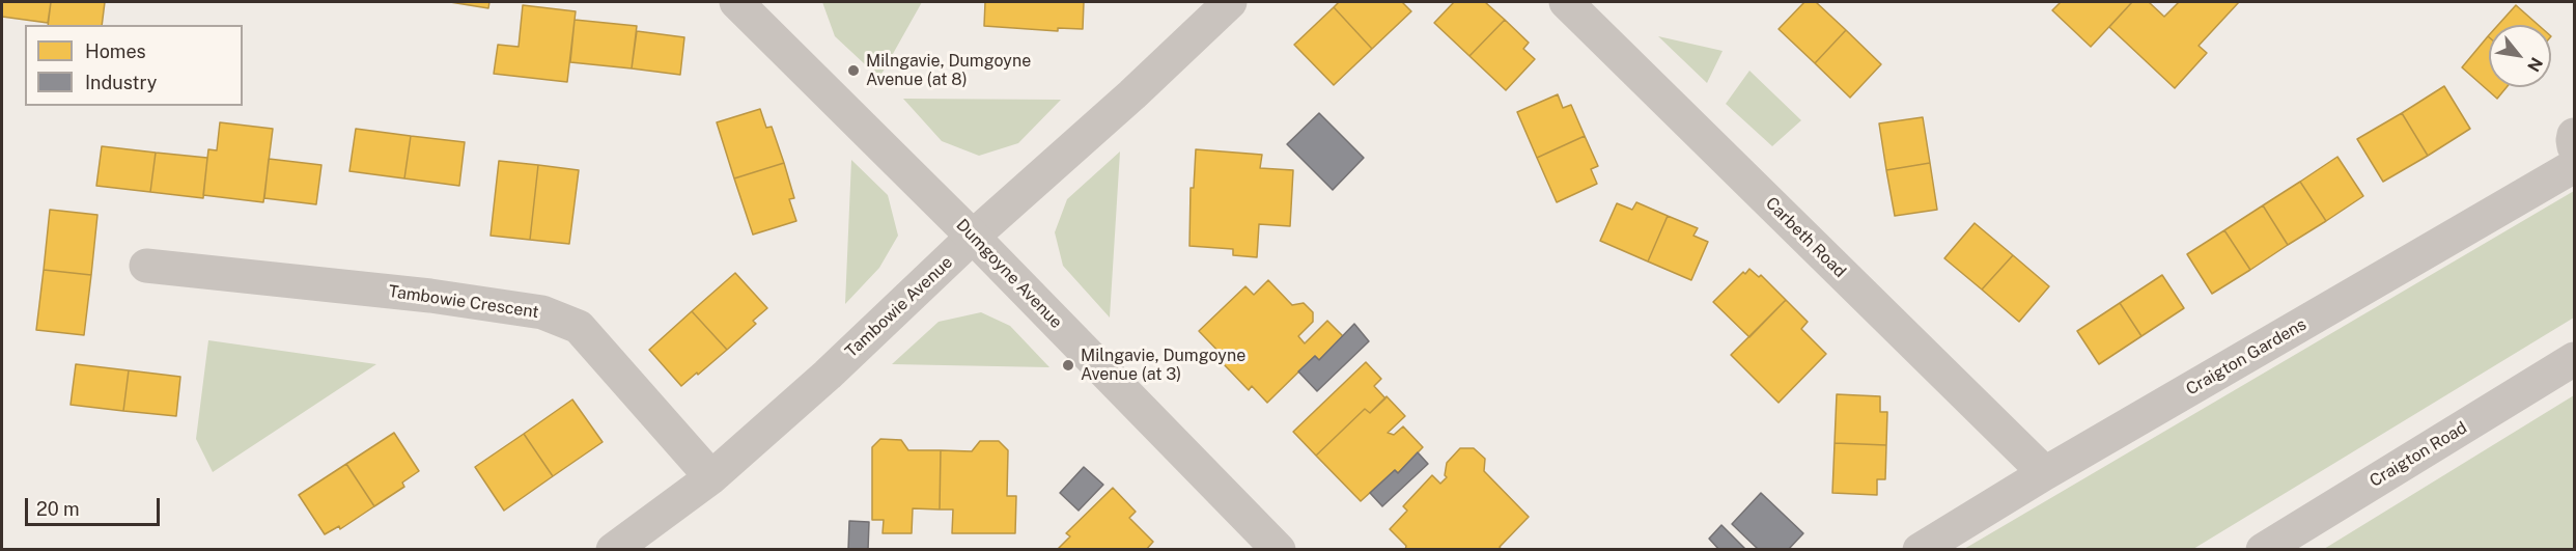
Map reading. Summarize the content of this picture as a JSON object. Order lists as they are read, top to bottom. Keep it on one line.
{"streets":{"street":["Carbeth Road","Dumgoyne Avenue","Tambowie Crescent","Tambowie Avenue","Craigton Gardens","Craigton Road"]},"crossings":[["Carbeth Road","Craigton Gardens"],["Dumgoyne Avenue","Tambowie Avenue"],["Tambowie Crescent","Tambowie Avenue"]],"places":["Milngavie, Dumgoyne Avenue (at 8)","Milngavie, Dumgoyne Avenue (at 3)"],"legend":["Homes","Industry"],"scale_bar":"20 m","north":"bottom right"}
